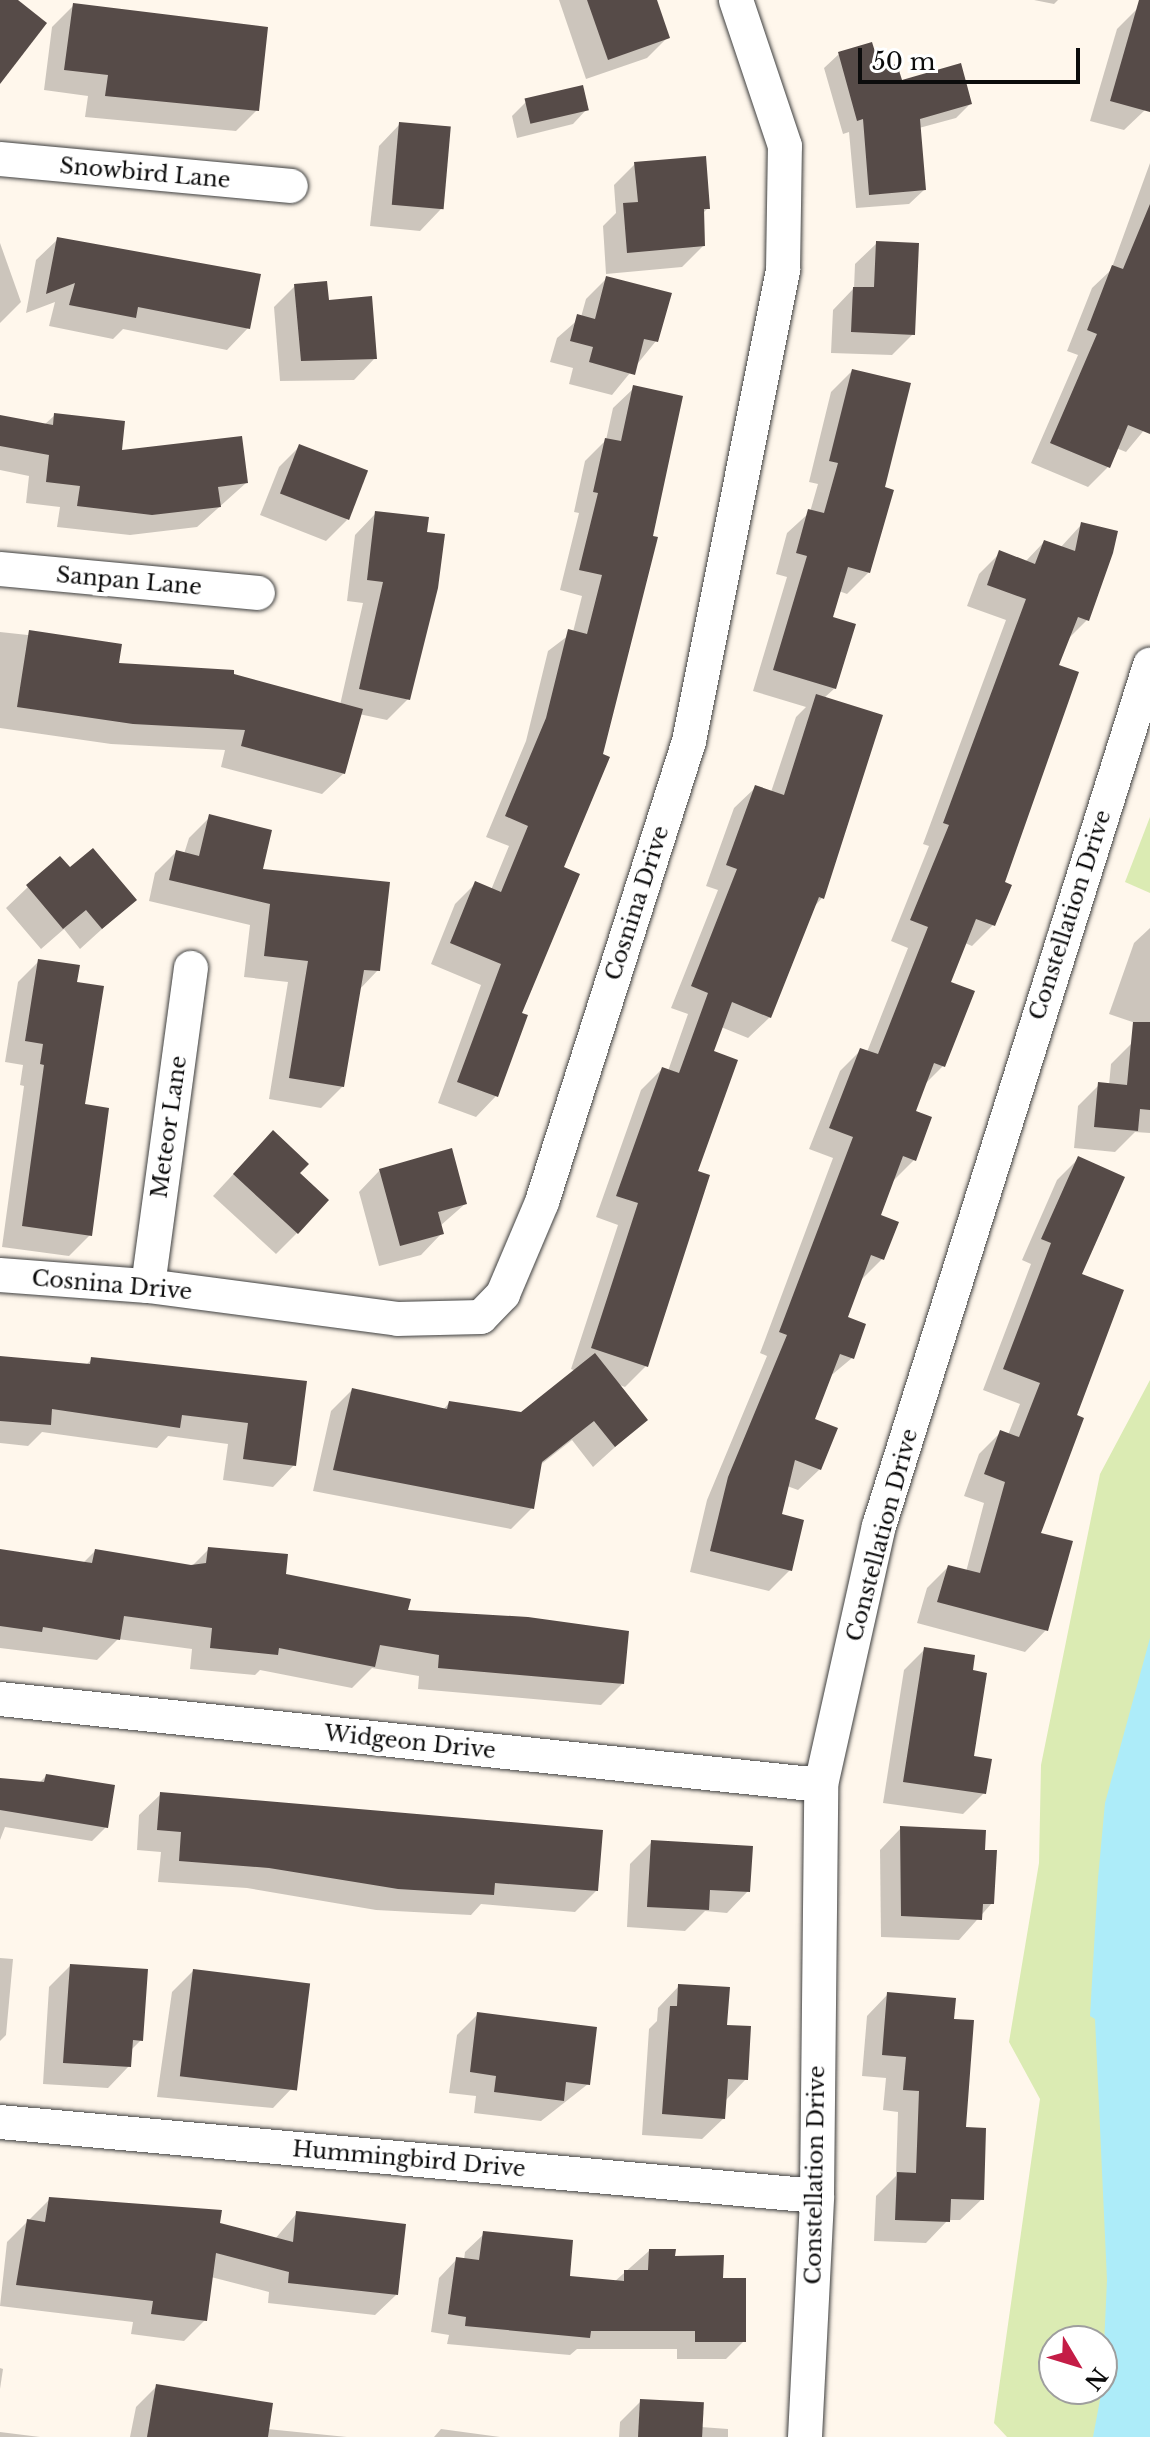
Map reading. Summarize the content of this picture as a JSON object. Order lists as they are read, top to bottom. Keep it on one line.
{"streets":{"street":["Snowbird Lane","Sanpan Lane","Cosnina Drive","Constellation Drive","Meteor Lane","Widgeon Drive","Hummingbird Drive"]},"crossings":[["Cosnina Drive","Meteor Lane"],["Constellation Drive","Widgeon Drive"],["Constellation Drive","Hummingbird Drive"]],"scale_bar":"50 m","north":"bottom right"}
